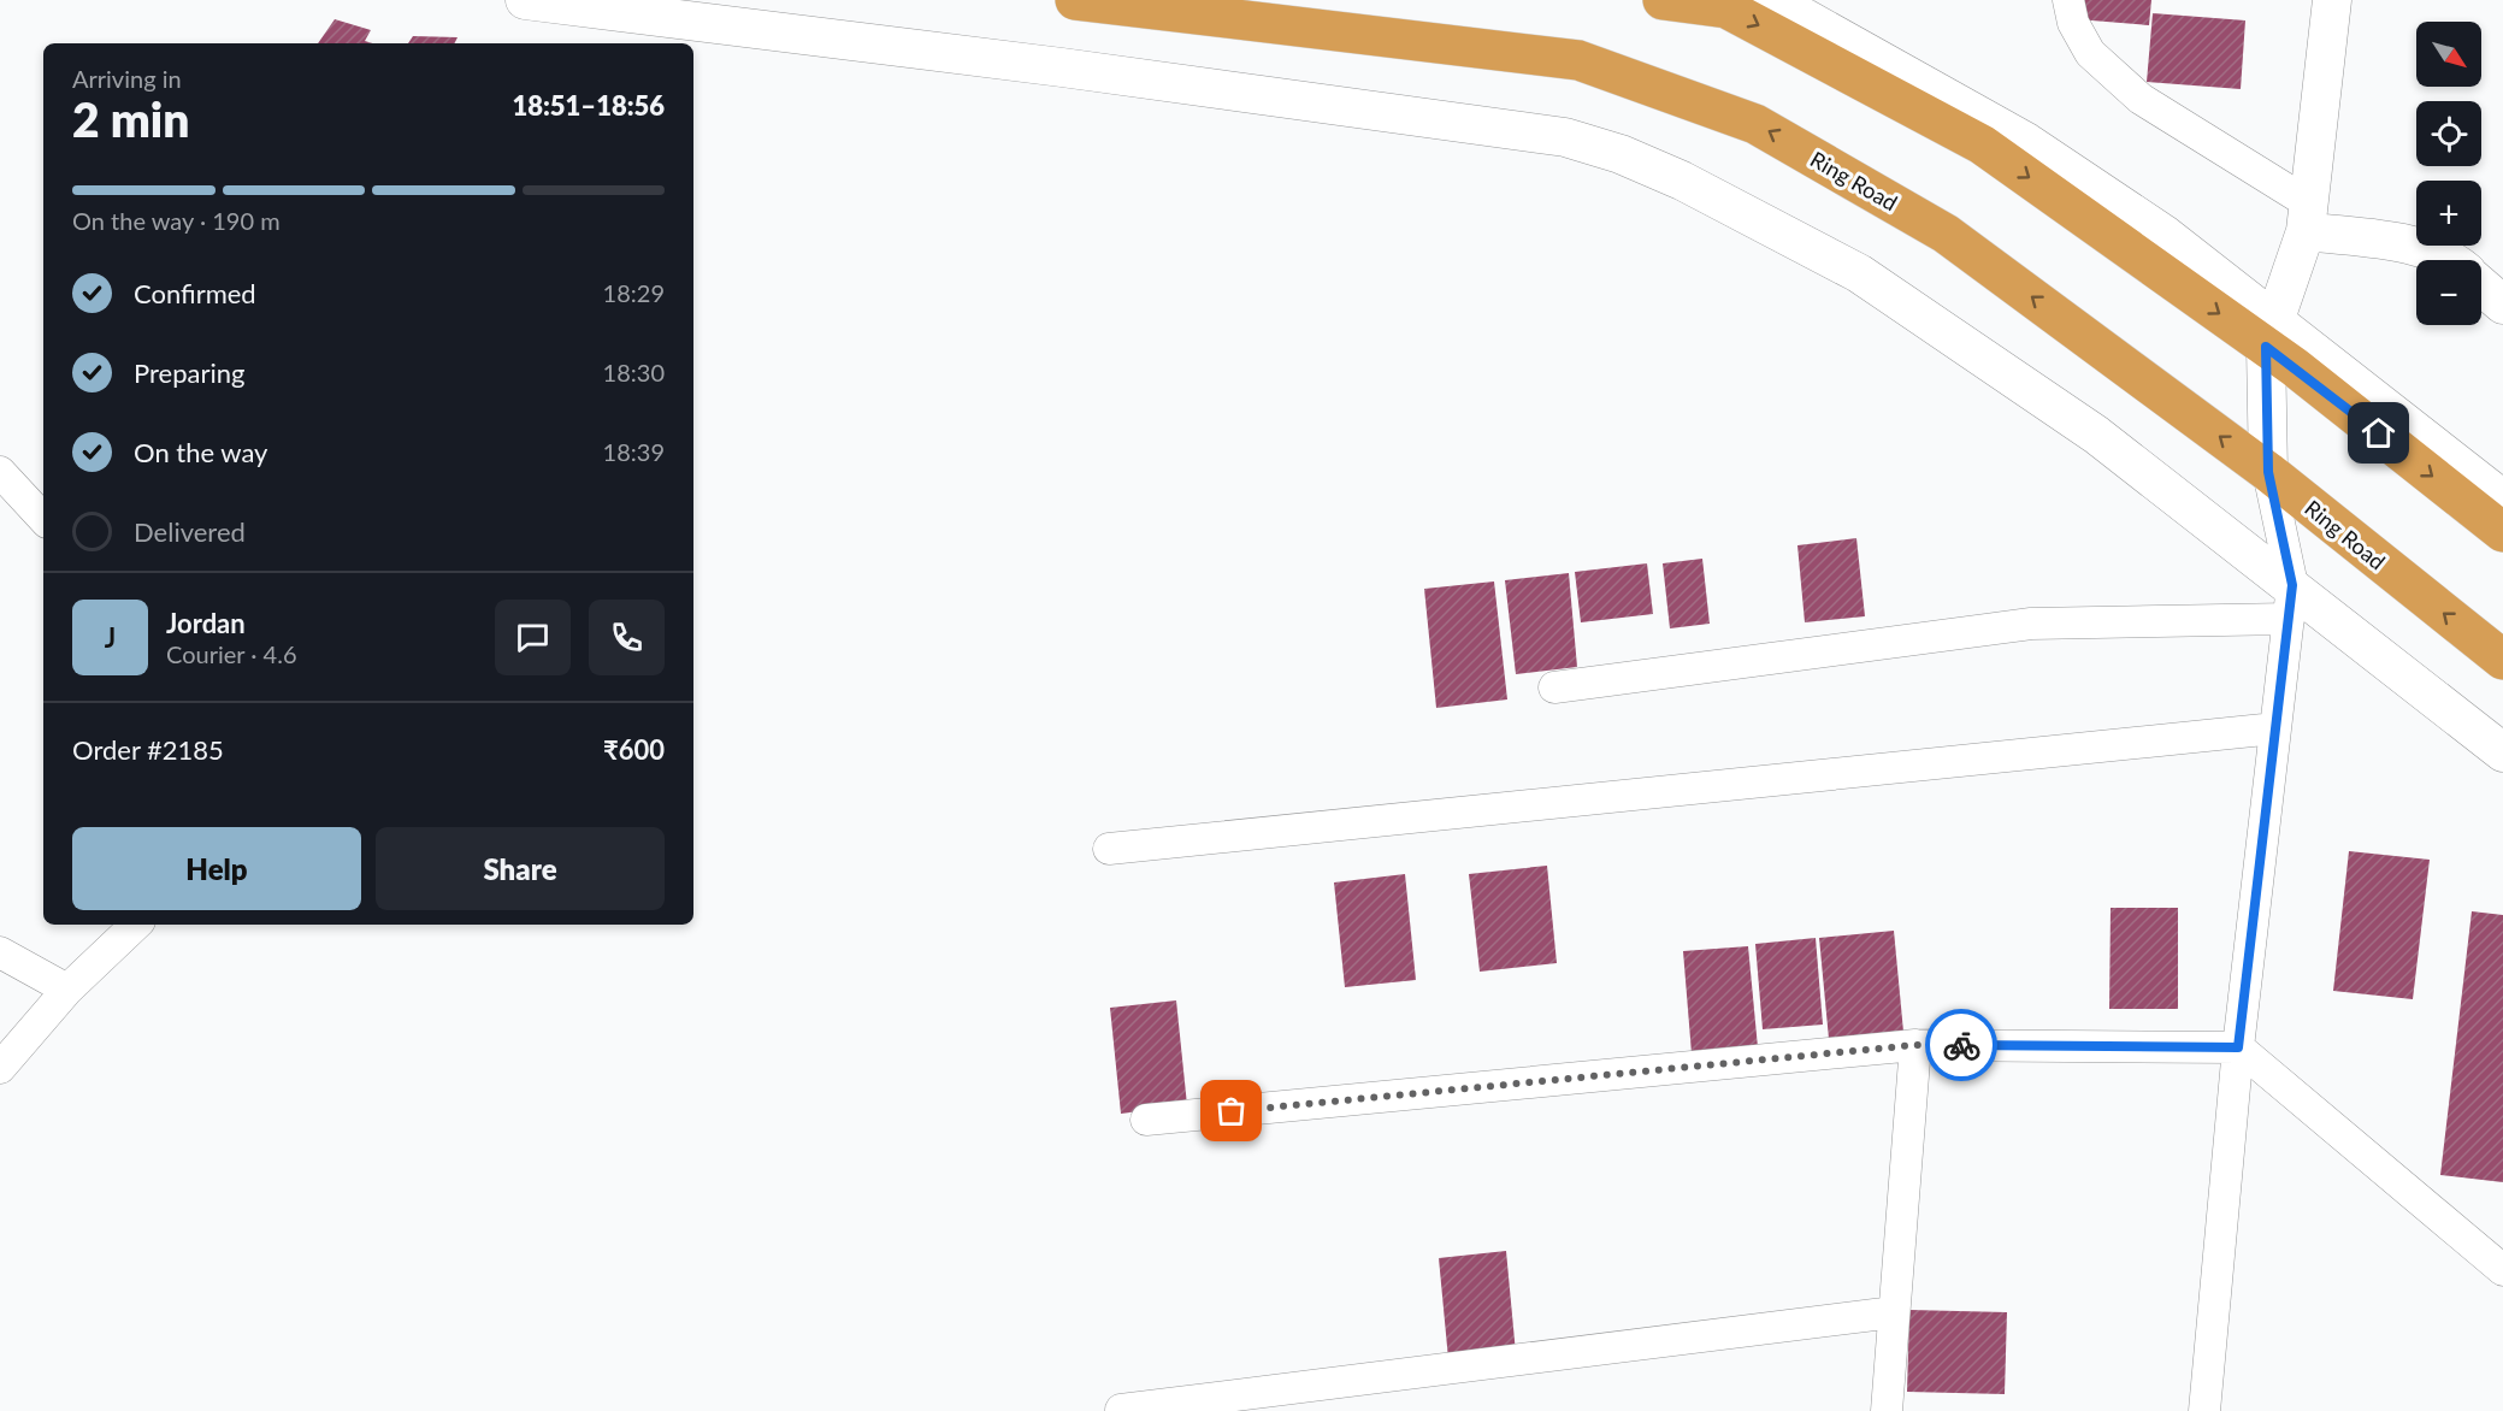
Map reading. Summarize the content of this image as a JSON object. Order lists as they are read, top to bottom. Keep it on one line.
{"streets":{"highway":["Ring Road"]},"north":"bottom right","page":{"map_buttons":["+","−"],"heading":["2 min","Arriving in","18:51–18:56"],"panel":["Jordan","Courier · 4.6","Order #2185","₹600"],"bar":"On the way · 190 m","list":[["Confirmed","18:29"],["Preparing","18:30"],["On the way","18:39"],"Delivered"],"round":"J","buttons":["Help","Share"]}}
